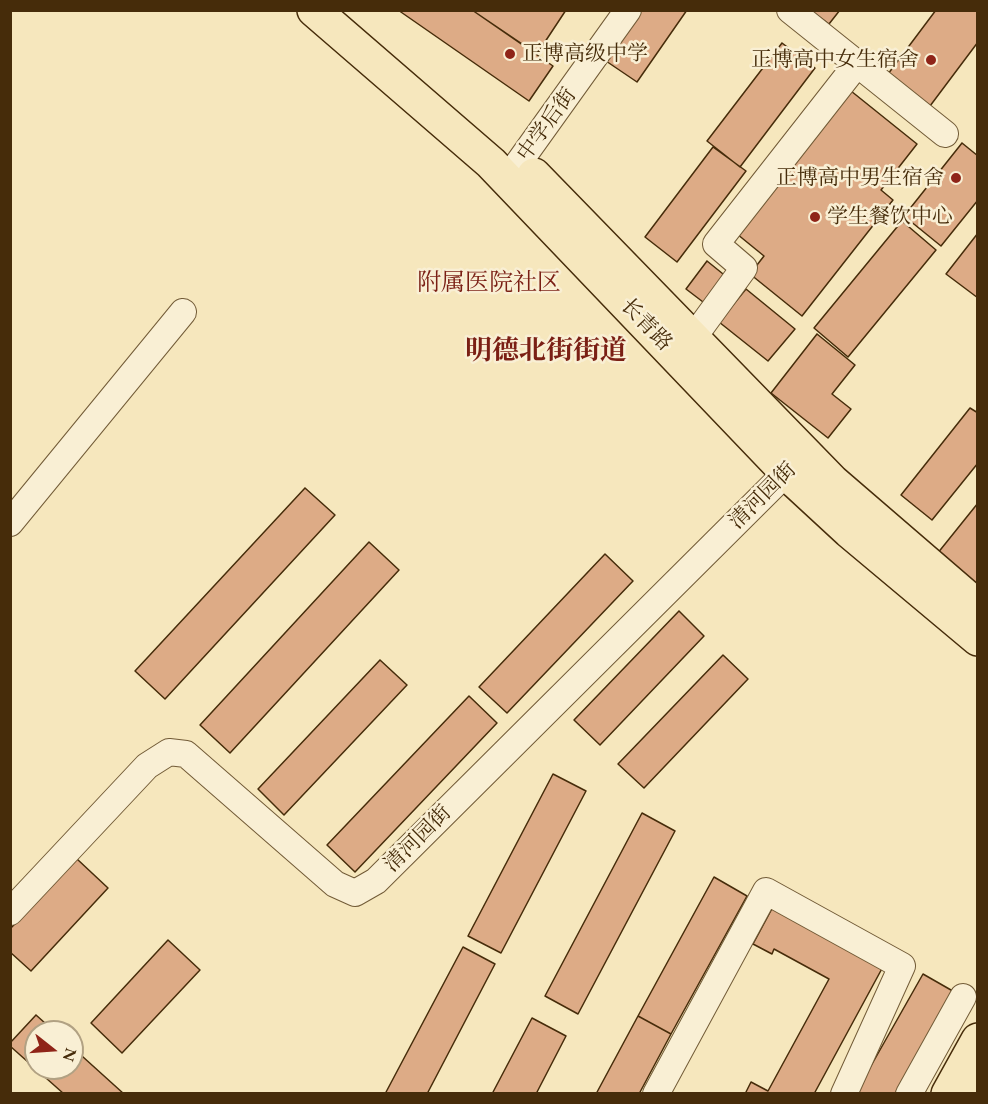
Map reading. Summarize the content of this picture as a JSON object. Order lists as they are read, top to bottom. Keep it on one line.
{"streets":{"main road":["长青路"],"street":["中学后街","清河园街"]},"crossings":[["中学后街","长青路"],["长青路","清河园街"]],"districts":["附属医院社区","明德北街街道"],"places":["正博高级中学","正博高中女生宿舍","正博高中男生宿舍","学生餐饮中心"],"north":"right"}
